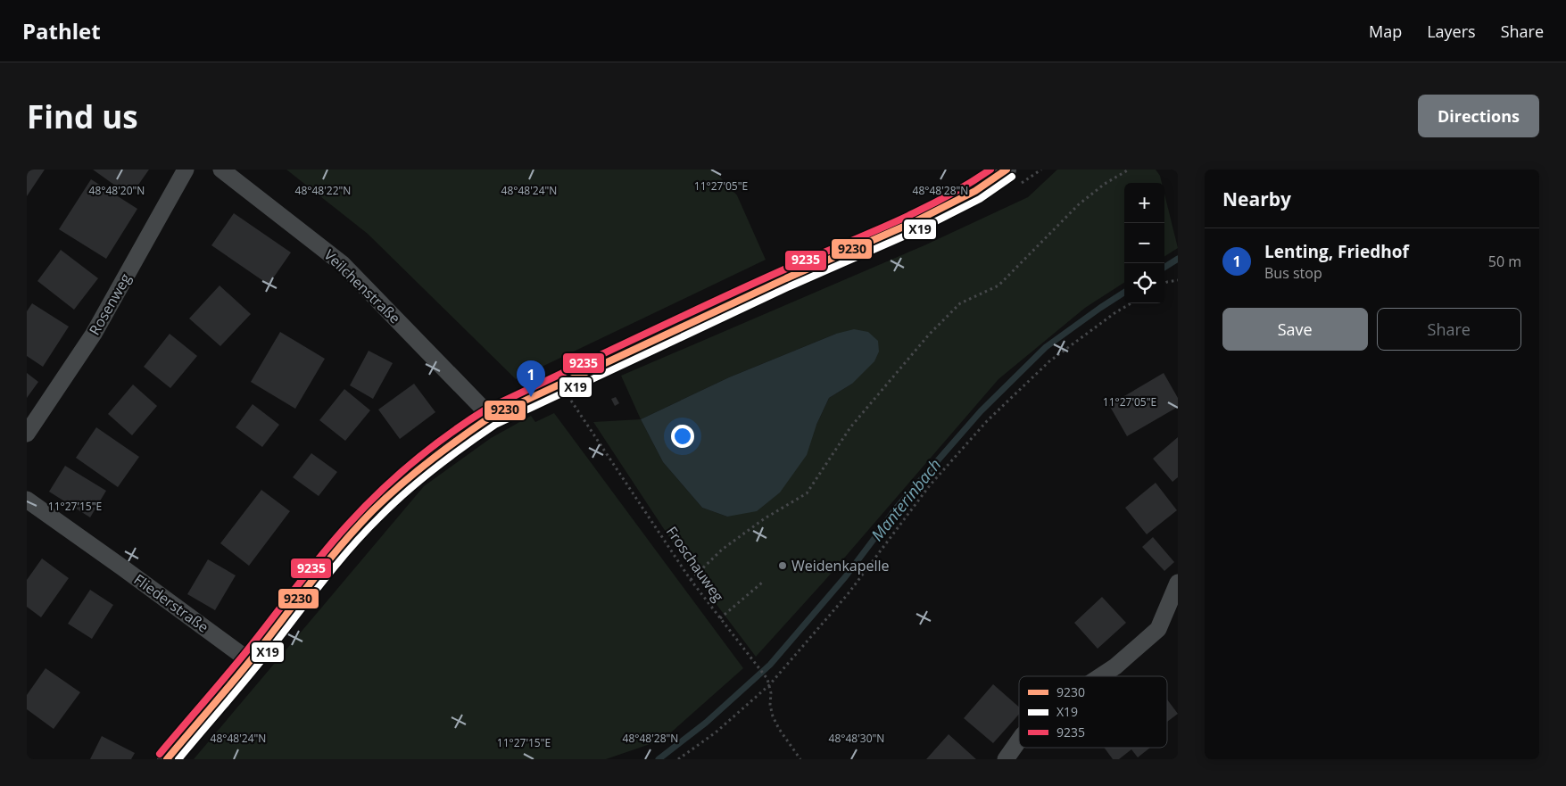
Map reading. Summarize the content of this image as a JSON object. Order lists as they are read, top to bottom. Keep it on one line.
{"streets":{"street":["Veilchenstraße","Rosenweg","Fliederstraße"],"path":["Froschauweg"]},"water":["Manterinbach"],"places":["Weidenkapelle"],"lines":["transit line 9230","transit line 9235","transit line X19"],"legend":["9230","X19","9235"],"page":{"header":"Pathlet","nav":["Map","Layers","Share"],"buttons":["Directions",["Save","Share"]],"title":"Find us","heading":"Nearby","map_buttons":["+","−"],"list":[{"mark":"1","name":"Lenting, Friedhof","note":"Bus stop","value":"50 m"}],"pins":"1"},"coordinates":["11°27'05\"E","48°48'20\"N","48°48'22\"N","48°48'24\"N","48°48'28\"N","11°27'15\"E","48°48'30\"N"]}
